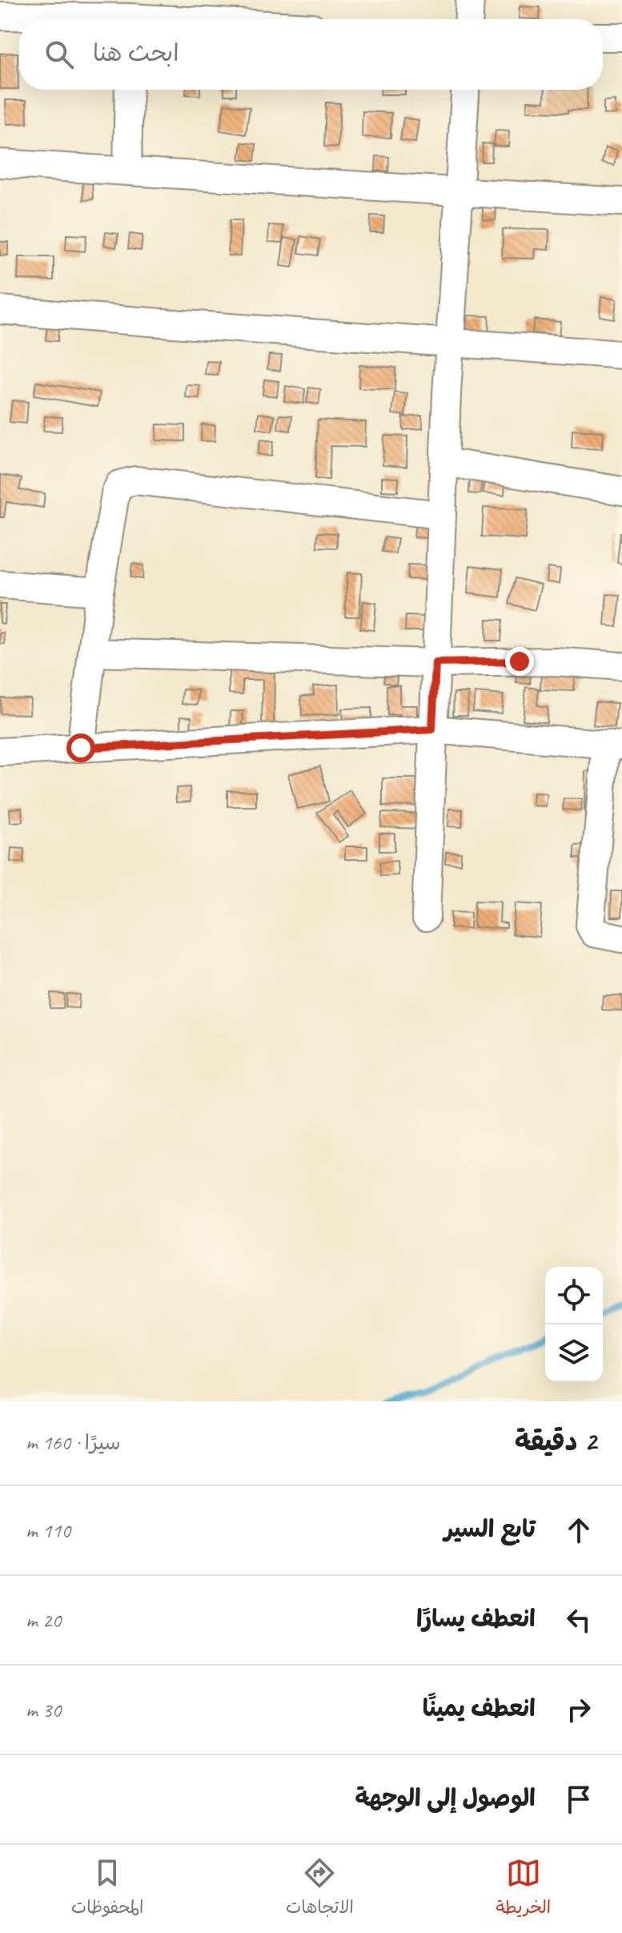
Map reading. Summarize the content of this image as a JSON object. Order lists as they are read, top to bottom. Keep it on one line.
{"page":{"search":"ابحث هنا","heading":["2 دقيقة","سيرًا · 160 m"],"list":[["تابع السير","110 m"],["انعطف يسارًا","20 m"],["انعطف يمينًا","30 m"],"الوصول إلى الوجهة"],"nav":["الخريطة","الاتجاهات","المحفوظات"]}}
